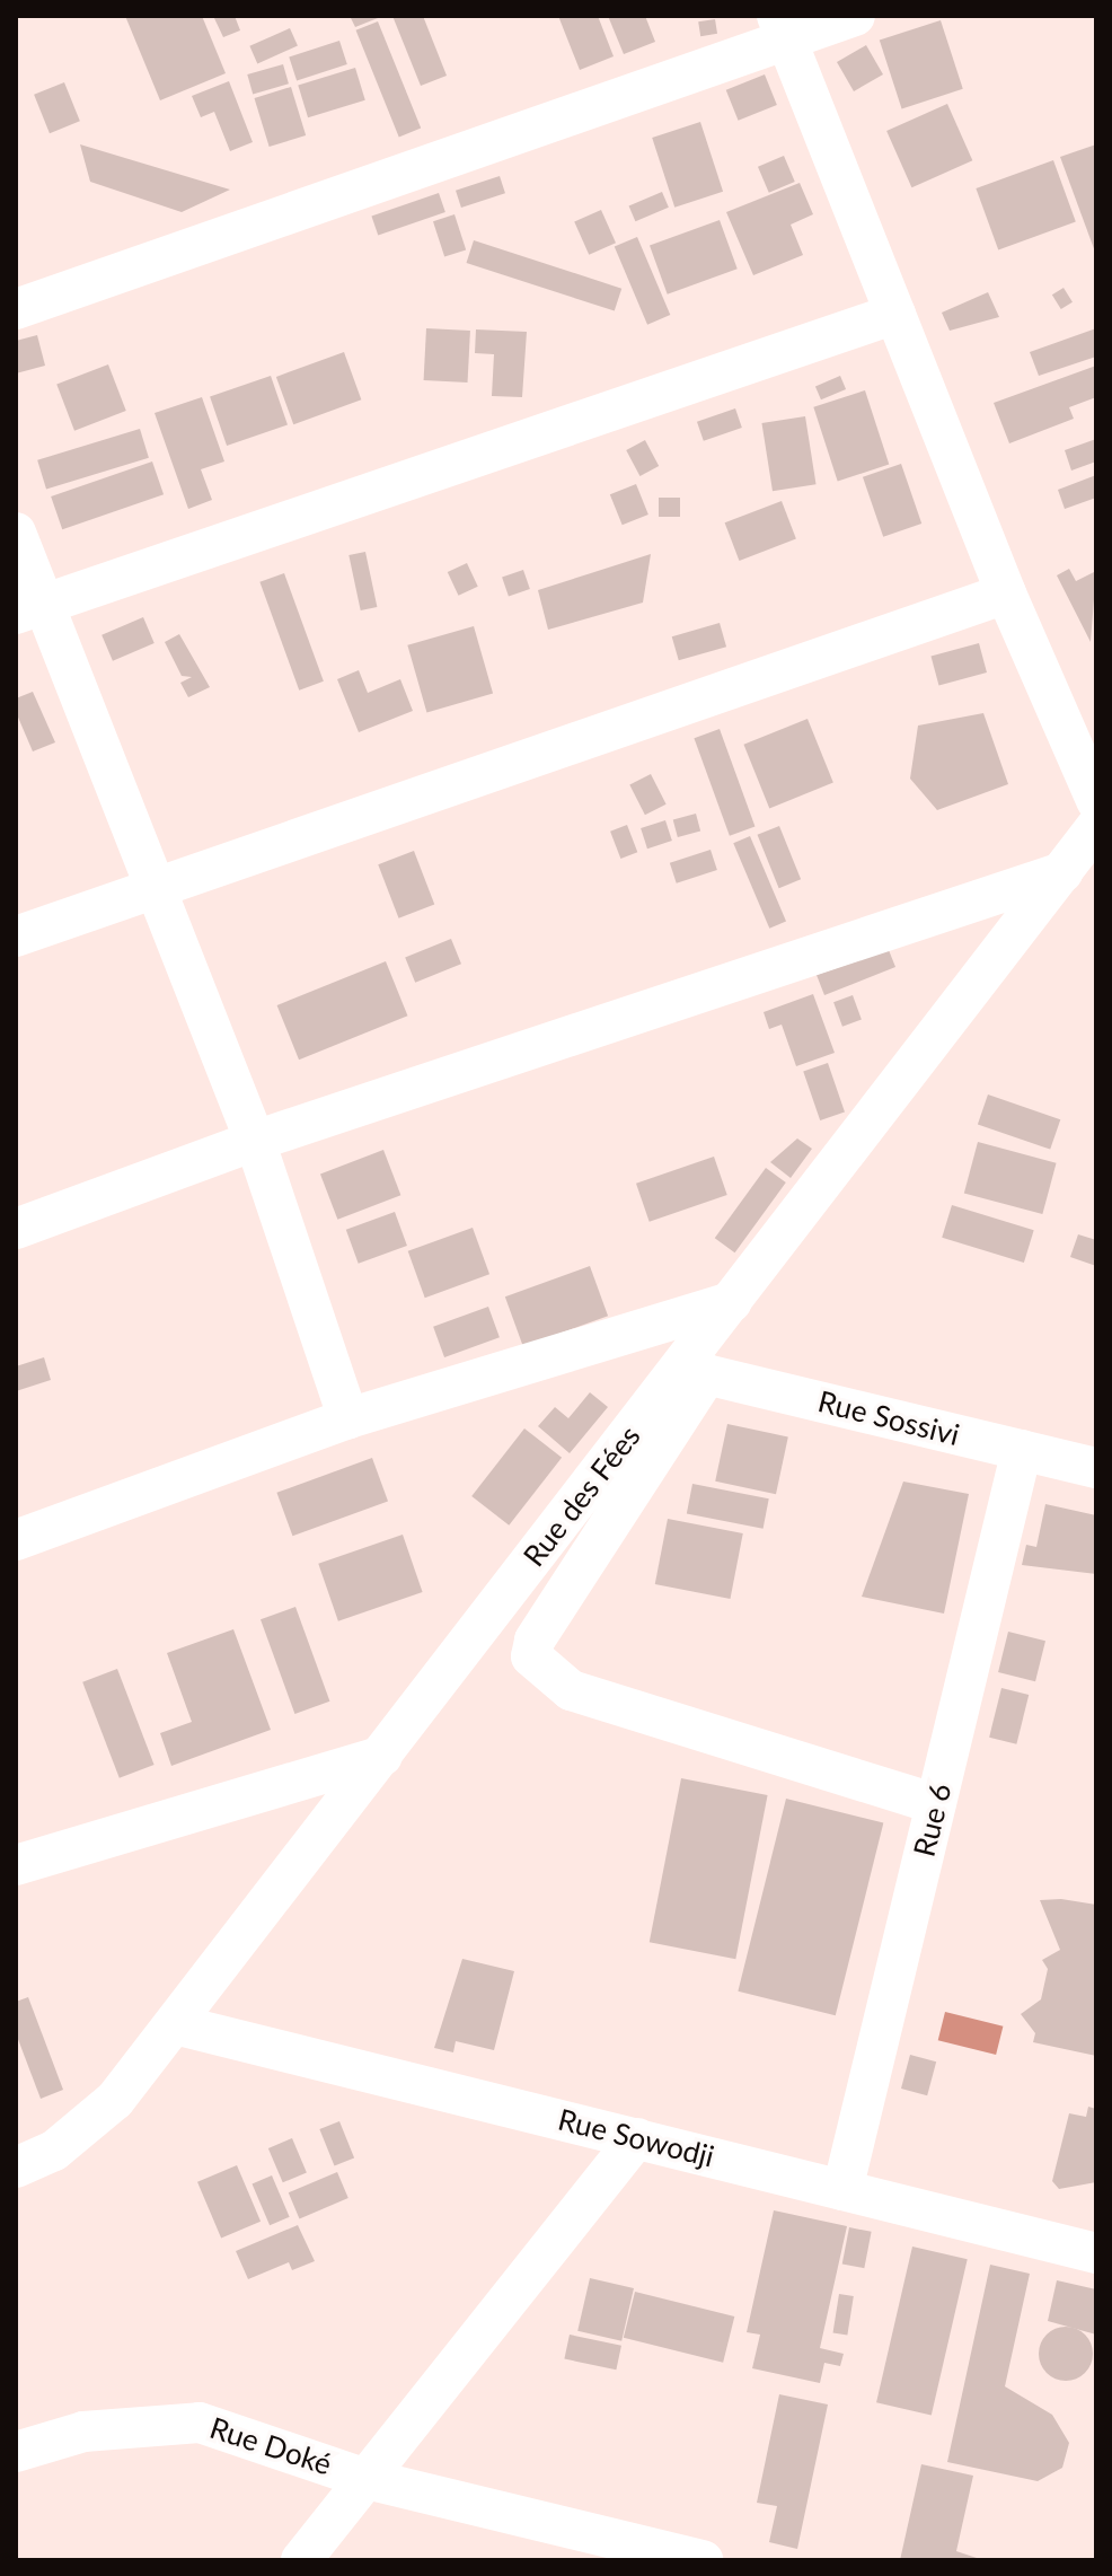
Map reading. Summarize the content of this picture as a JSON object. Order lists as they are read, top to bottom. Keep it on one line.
{"streets":{"street":["Rue Sossivi","Rue des Fées","Rue 6","Rue Sowodji","Rue Doké"]},"crossings":[["Rue Sossivi","Rue des Fées"],["Rue Sossivi","Rue 6"],["Rue des Fées","Rue Sowodji"],["Rue 6","Rue Sowodji"]]}
